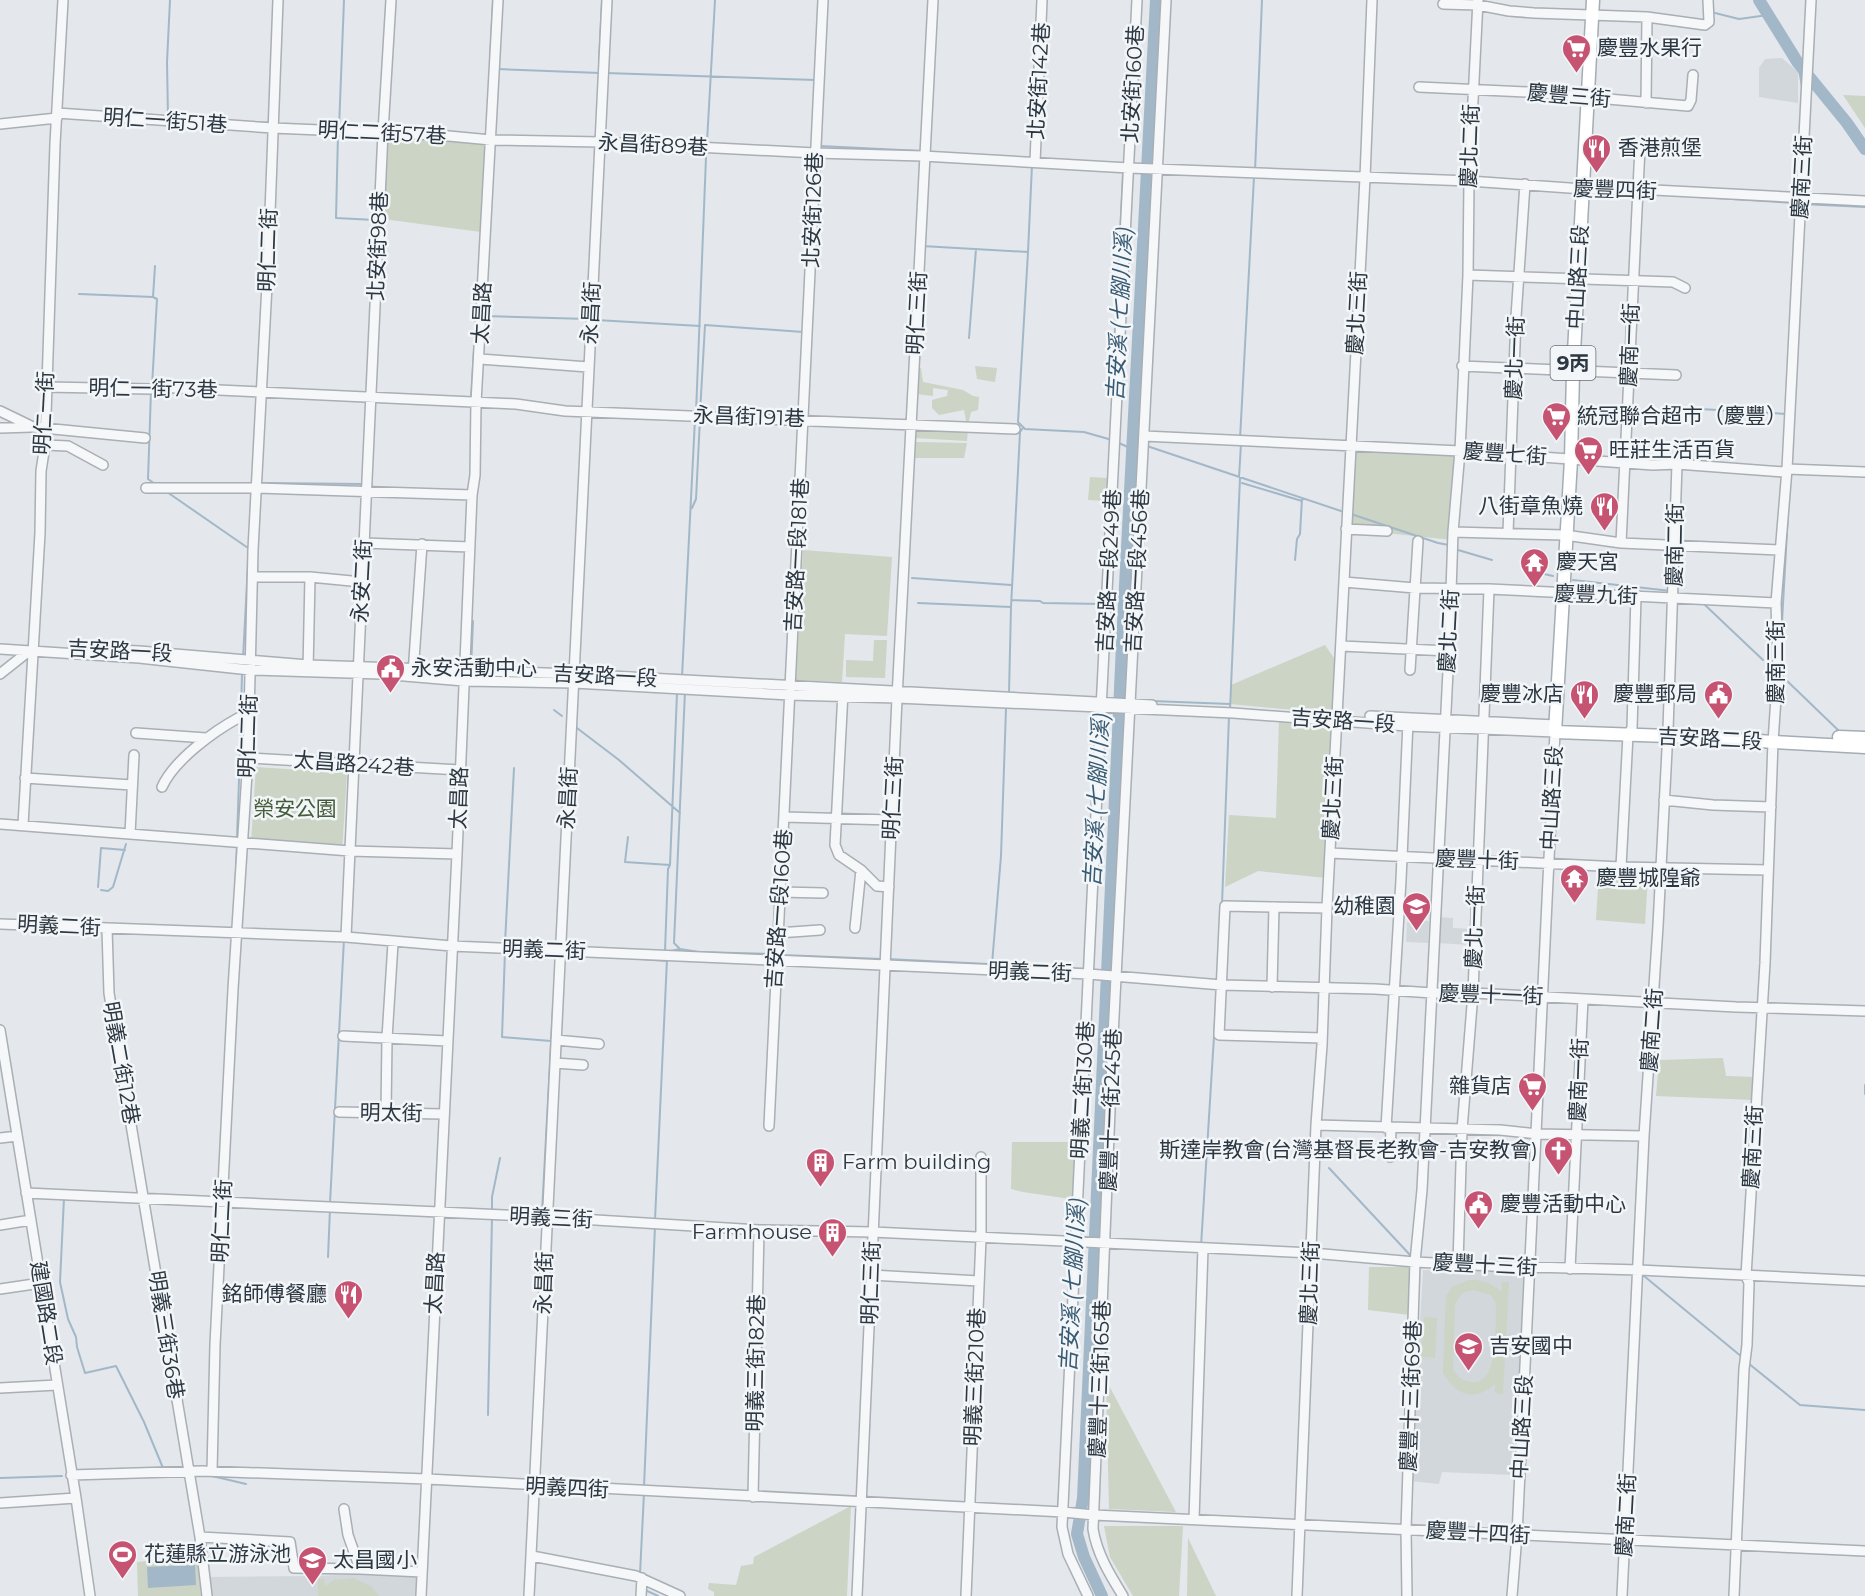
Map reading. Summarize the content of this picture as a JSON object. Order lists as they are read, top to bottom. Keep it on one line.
{"streets":{"main road":["中山路三段","9丙","吉安路二段"],"street":["北安街142巷","北安街160巷","慶豐三街","明仁一街51巷","明仁二街57巷","永昌街89巷","慶北二街","慶南三街","慶豐四街","北安街126巷","北安街98巷","明仁二街","太昌路","永昌街","明仁三街","慶北三街","慶南一街","慶北一街","明仁一街73巷","明仁一街","永昌街191巷","慶豐七街","慶南二街","吉安路一段181巷","吉安路一段249巷","吉安路一段456巷","永安二街","慶豐九街","吉安路一段","太昌路242巷","慶豐十街","吉安路一段160巷","明義二街","慶豐十一街","明義二街12巷","明義二街130巷","慶豐十一街245巷","明太街","明義三街","慶豐十三街","建國路二段","明義三街36巷","明義三街182巷","明義三街210巷","慶豐十三街165巷","慶豐十三街69巷","明義四街","慶豐十四街"]},"crossings":[["北安街142巷","永昌街89巷"],["北安街160巷","永昌街89巷"],["北安街160巷","慶豐四街"],["北安街160巷","吉安路一段249巷"],["慶豐三街","慶北二街"],["慶豐三街","中山路三段"],["明仁一街51巷","明仁二街57巷"],["明仁一街51巷","明仁二街"],["明仁一街51巷","明仁一街"],["明仁二街57巷","永昌街89巷"],["明仁二街57巷","北安街98巷"],["明仁二街57巷","明仁二街"],["明仁二街57巷","太昌路"],["永昌街89巷","慶豐四街"],["永昌街89巷","北安街126巷"],["永昌街89巷","太昌路"],["永昌街89巷","永昌街"],["永昌街89巷","明仁三街"],["永昌街89巷","吉安路一段249巷"],["慶北二街","慶豐四街"],["慶北二街","慶豐七街"],["慶北二街","慶豐九街"],["慶北二街","吉安路一段"],["慶北二街","慶豐十街"],["慶北二街","慶豐十一街"],["慶北二街","慶豐十三街"],["慶北二街","慶豐十三街69巷"],["慶南三街","慶豐四街"],["慶南三街","慶豐七街"],["慶南三街","慶豐九街"],["慶南三街","吉安路二段"],["慶南三街","慶豐十街"],["慶南三街","慶豐十一街"],["慶南三街","慶豐十三街"],["慶南三街","慶豐十四街"],["慶豐四街","中山路三段"],["慶豐四街","慶北三街"],["慶豐四街","慶南一街"],["慶豐四街","慶北一街"],["慶豐四街","吉安路一段249巷"],["慶豐四街","吉安路一段456巷"],["北安街126巷","永昌街191巷"],["北安街126巷","吉安路一段181巷"],["北安街98巷","明仁一街73巷"],["北安街98巷","永安二街"],["明仁二街","明仁一街73巷"],["明仁二街","吉安路一段"],["明仁二街","太昌路242巷"],["明仁二街","明義二街"],["明仁二街","明義三街"],["明仁二街","明義四街"],["中山路三段","慶豐七街"],["中山路三段","慶豐九街"],["中山路三段","吉安路一段"],["中山路三段","吉安路二段"],["中山路三段","慶豐十街"],["中山路三段","慶豐十一街"],["中山路三段","慶豐十三街"],["中山路三段","慶豐十四街"],["太昌路","明仁一街73巷"],["太昌路","永昌街191巷"],["太昌路","吉安路一段"],["太昌路","太昌路242巷"],["太昌路","明義二街"],["太昌路","明太街"],["太昌路","明義三街"],["太昌路","明義四街"],["永昌街","永昌街191巷"],["永昌街","吉安路一段"],["永昌街","明義二街"],["永昌街","明義三街"],["永昌街","明義四街"],["明仁三街","永昌街191巷"],["明仁三街","吉安路一段"],["明仁三街","明義二街"],["明仁三街","明義三街"],["明仁三街","明義四街"],["慶北三街","慶豐七街"],["慶北三街","慶豐九街"],["慶北三街","吉安路一段"],["慶北三街","慶豐十街"],["慶北三街","慶豐十一街"],["慶北三街","慶豐十三街"],["慶北三街","慶豐十四街"],["慶南一街","慶豐七街"],["慶南一街","慶豐十一街"],["慶南一街","慶豐十三街"],["慶北一街","慶豐七街"],["慶北一街","慶豐九街"],["慶北一街","吉安路一段"],["慶北一街","慶豐十街"],["慶北一街","慶豐十一街"],["慶北一街","慶豐十三街"],["明仁一街73巷","明仁一街"],["明仁一街73巷","永昌街191巷"],["明仁一街","吉安路一段"],["永昌街191巷","吉安路一段181巷"],["慶豐七街","慶南二街"],["慶豐七街","吉安路一段456巷"],["慶南二街","慶豐九街"],["慶南二街","吉安路二段"],["慶南二街","慶豐十街"],["慶南二街","慶豐十一街"],["慶南二街","慶豐十三街"],["慶南二街","慶豐十四街"],["吉安路一段181巷","吉安路一段"],["吉安路一段181巷","吉安路一段160巷"],["吉安路一段249巷","吉安路一段"],["吉安路一段249巷","明義二街"],["吉安路一段249巷","明義二街130巷"],["吉安路一段456巷","吉安路一段"],["吉安路一段456巷","明義二街"],["吉安路一段456巷","慶豐十一街"],["吉安路一段456巷","慶豐十一街245巷"],["永安二街","吉安路一段"],["永安二街","太昌路242巷"],["永安二街","明義二街"],["吉安路一段","吉安路二段"],["吉安路一段","吉安路一段160巷"],["吉安路一段160巷","明義二街"],["明義二街","慶豐十一街"],["明義二街","明義二街12巷"],["明義二街","明義二街130巷"],["明義二街","慶豐十一街245巷"],["慶豐十一街","慶豐十一街245巷"],["明義二街12巷","明義三街"],["明義二街12巷","明義三街36巷"],["明義二街130巷","明義三街"],["明義二街130巷","明義四街"],["慶豐十一街245巷","明義三街"],["慶豐十一街245巷","慶豐十三街"],["慶豐十一街245巷","慶豐十三街165巷"],["明義三街","慶豐十三街"],["明義三街","建國路二段"],["明義三街","明義三街36巷"],["明義三街","明義三街182巷"],["明義三街","明義三街210巷"],["明義三街","慶豐十三街165巷"],["慶豐十三街","慶豐十三街165巷"],["慶豐十三街","慶豐十三街69巷"],["建國路二段","明義四街"],["明義三街36巷","明義四街"],["明義三街182巷","明義四街"],["明義三街210巷","明義四街"],["慶豐十三街165巷","明義四街"],["慶豐十三街165巷","慶豐十四街"],["慶豐十三街69巷","慶豐十四街"],["明義四街","慶豐十四街"]],"water":["吉安溪 (七腳川溪)"],"parks":["榮安公園"],"places":{"supermarket":["慶豐水果行","統冠聯合超市（慶豐）","旺莊生活百貨","雜貨店"],"restaurant":["香港煎堡","八街章魚燒","慶豐冰店","銘師傅餐廳"],"temple":["慶天宮","慶豐城隍爺"],"public building":["永安活動中心","慶豐郵局","慶豐活動中心"],"school or university":["幼稚園","吉安國中","太昌國小"],"church":["斯達岸教會(台灣基督長老教會-吉安教會)"],"building":["Farm building","Farmhouse"],"sports":["花蓮縣立游泳池"]}}
